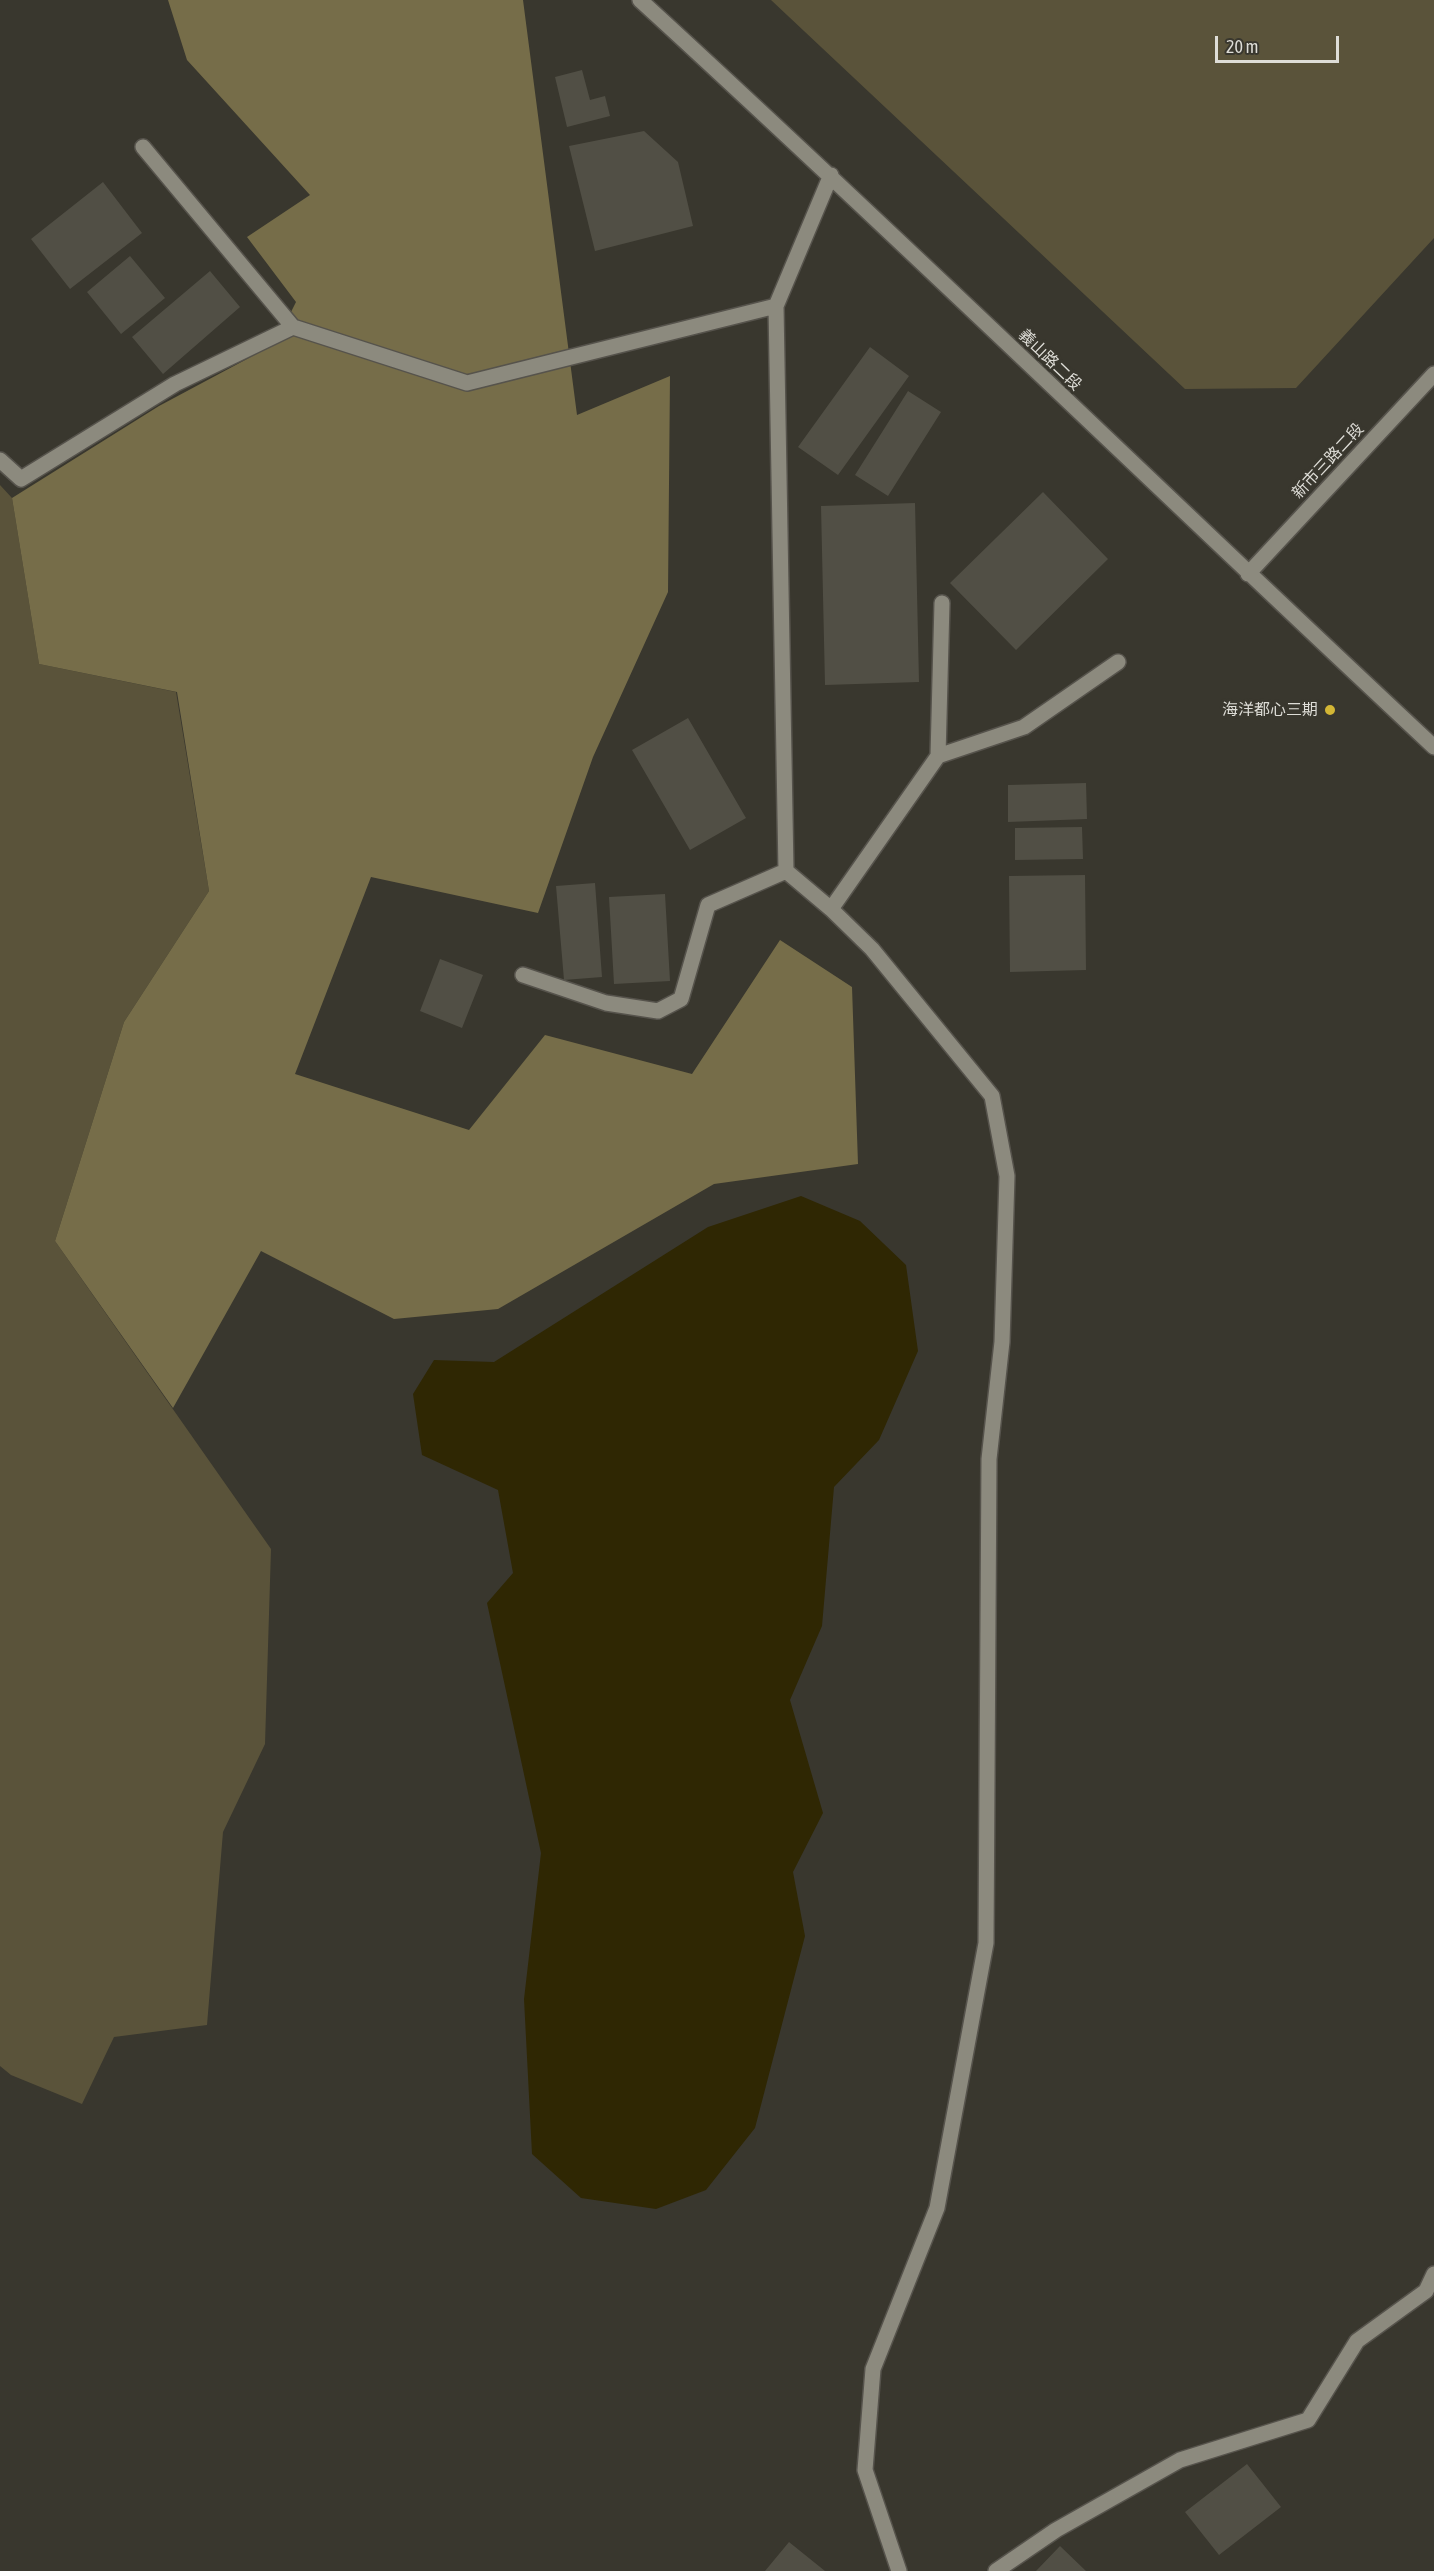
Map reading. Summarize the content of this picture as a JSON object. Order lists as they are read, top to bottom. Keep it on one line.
{"streets":{"street":["義山路二段","新市三路二段"]},"crossings":[["義山路二段","新市三路二段"]],"places":["海洋都心三期"],"scale_bar":"20 m"}
